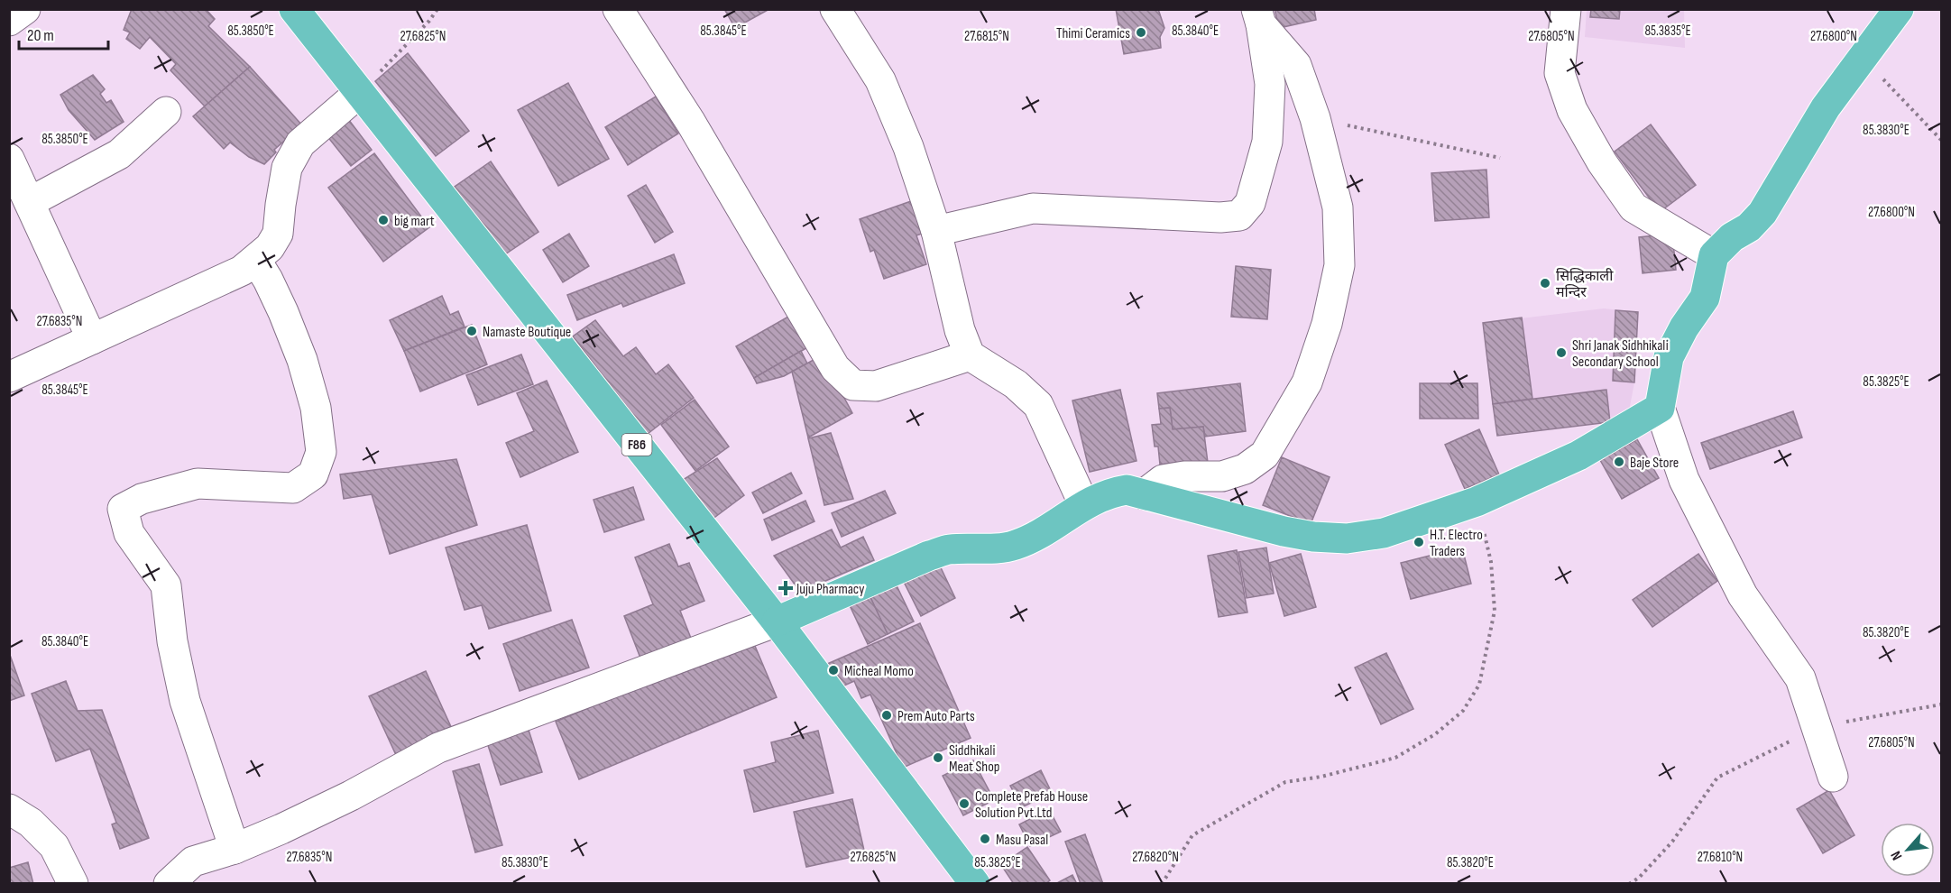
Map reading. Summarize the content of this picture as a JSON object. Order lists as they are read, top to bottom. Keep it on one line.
{"streets":{"main road":["F86"]},"places":{"other":["Thimi Ceramics","big mart","सिद्धिकाली मन्दिर","Namaste Boutique","Shri Janak Sidhhikali Secondary School","Baje Store","H.T. Electro Traders","Micheal Momo","Prem Auto Parts","Siddhikali Meat Shop","Complete Prefab House Solution Pvt.Ltd","Masu Pasal"],"health":["Juju Pharmacy"]},"scale_bar":"20 m","north":"bottom left","coordinates":["85.3850°E","85.3845°E","85.3840°E","85.3835°E","27.6825°N","27.6815°N","27.6805°N","27.6800°N","85.3830°E","27.6835°N","85.3825°E","85.3820°E","27.6820°N","27.6810°N"]}
